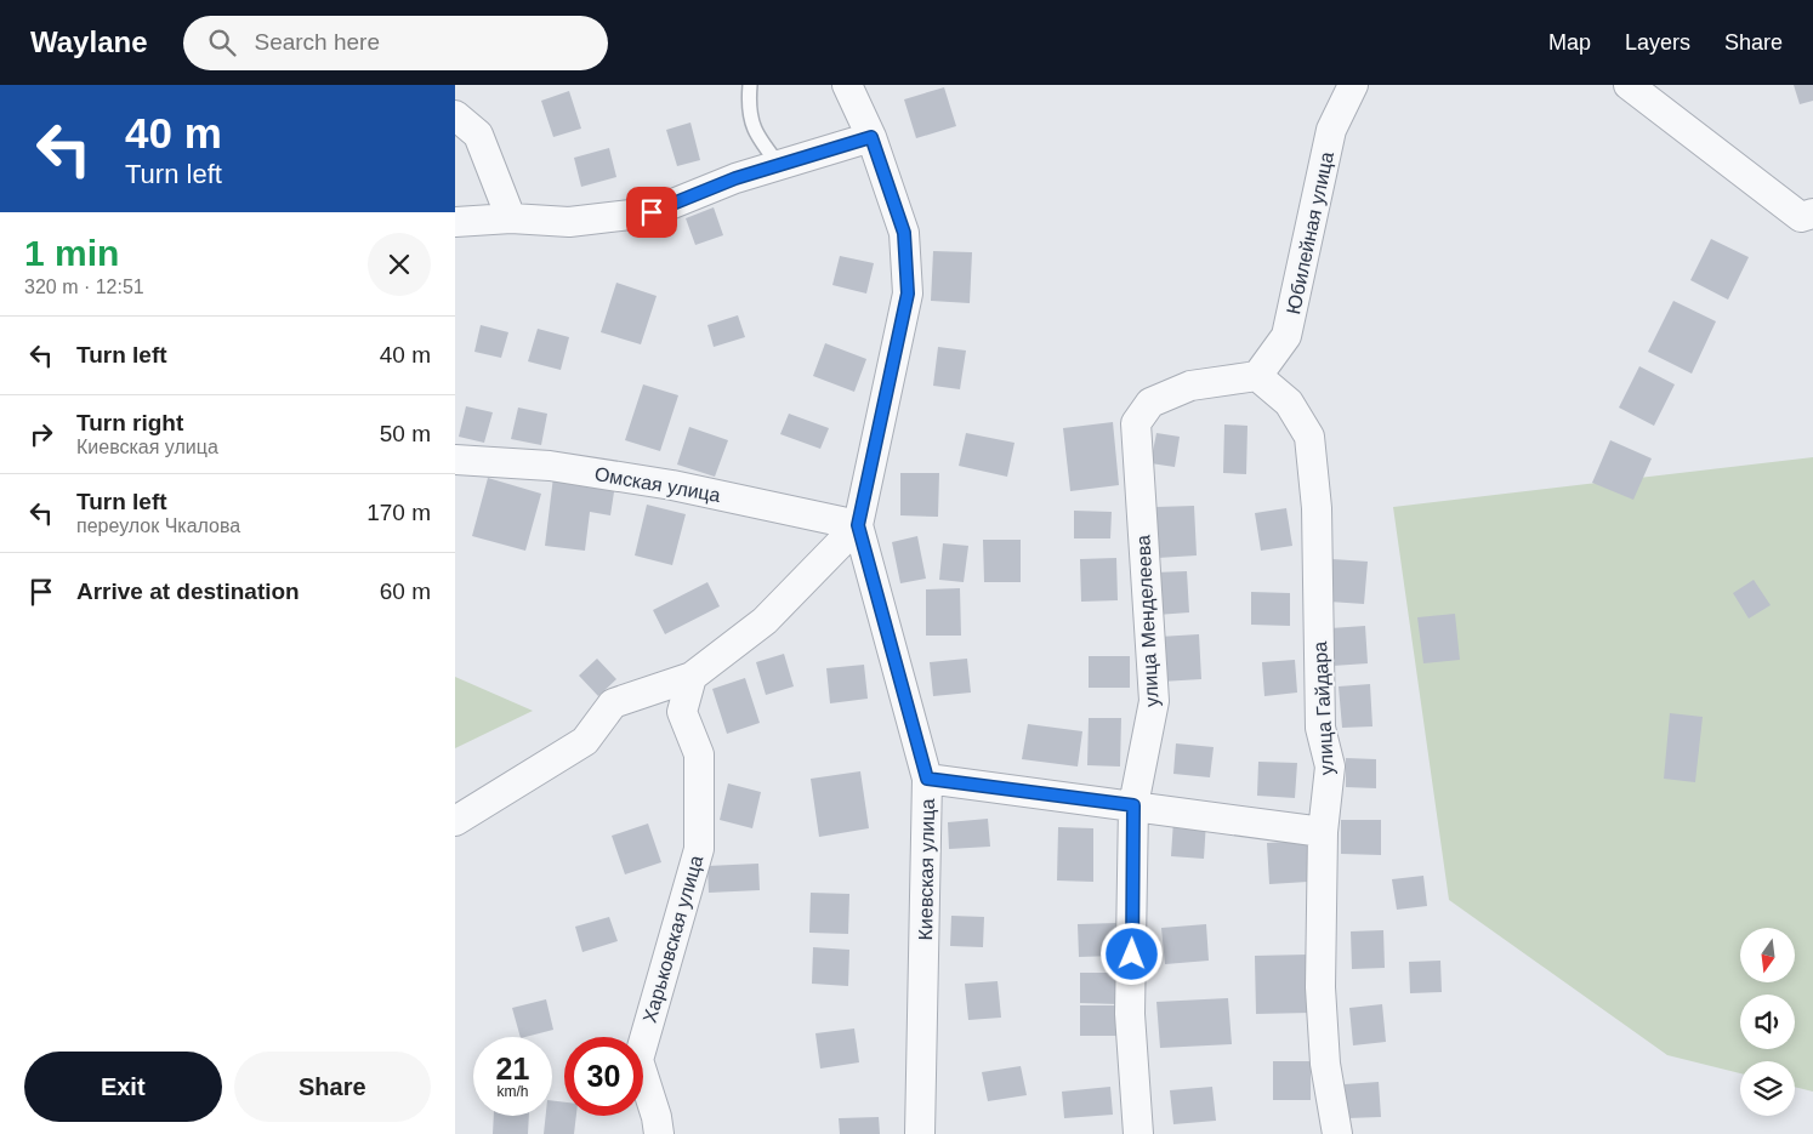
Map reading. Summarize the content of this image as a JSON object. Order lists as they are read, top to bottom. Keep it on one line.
{"streets":{"street":["Юбилейная улица","Омская улица","улица Менделеева","улица Гайдара","Киевская улица","Харьковская улица"]},"crossings":[["Юбилейная улица","улица Менделеева"],["Юбилейная улица","улица Гайдара"],["Омская улица","Киевская улица"],["улица Менделеева","улица Гайдара"]],"north":"bottom","page":{"header":"Waylane","search":"Search here","nav":["Map","Layers","Share"],"turn":["40 m","Turn left"],"heading":["1 min","320 m · 12:51"],"list":[{"name":"Turn left","value":"40 m"},{"name":"Turn right","note":"Киевская улица","value":"50 m"},{"name":"Turn left","note":"переулок Чкалова","value":"170 m"},{"name":"Arrive at destination","value":"60 m"}],"speed":"21 km/h","limit":"30","buttons":["Exit","Share"]}}
